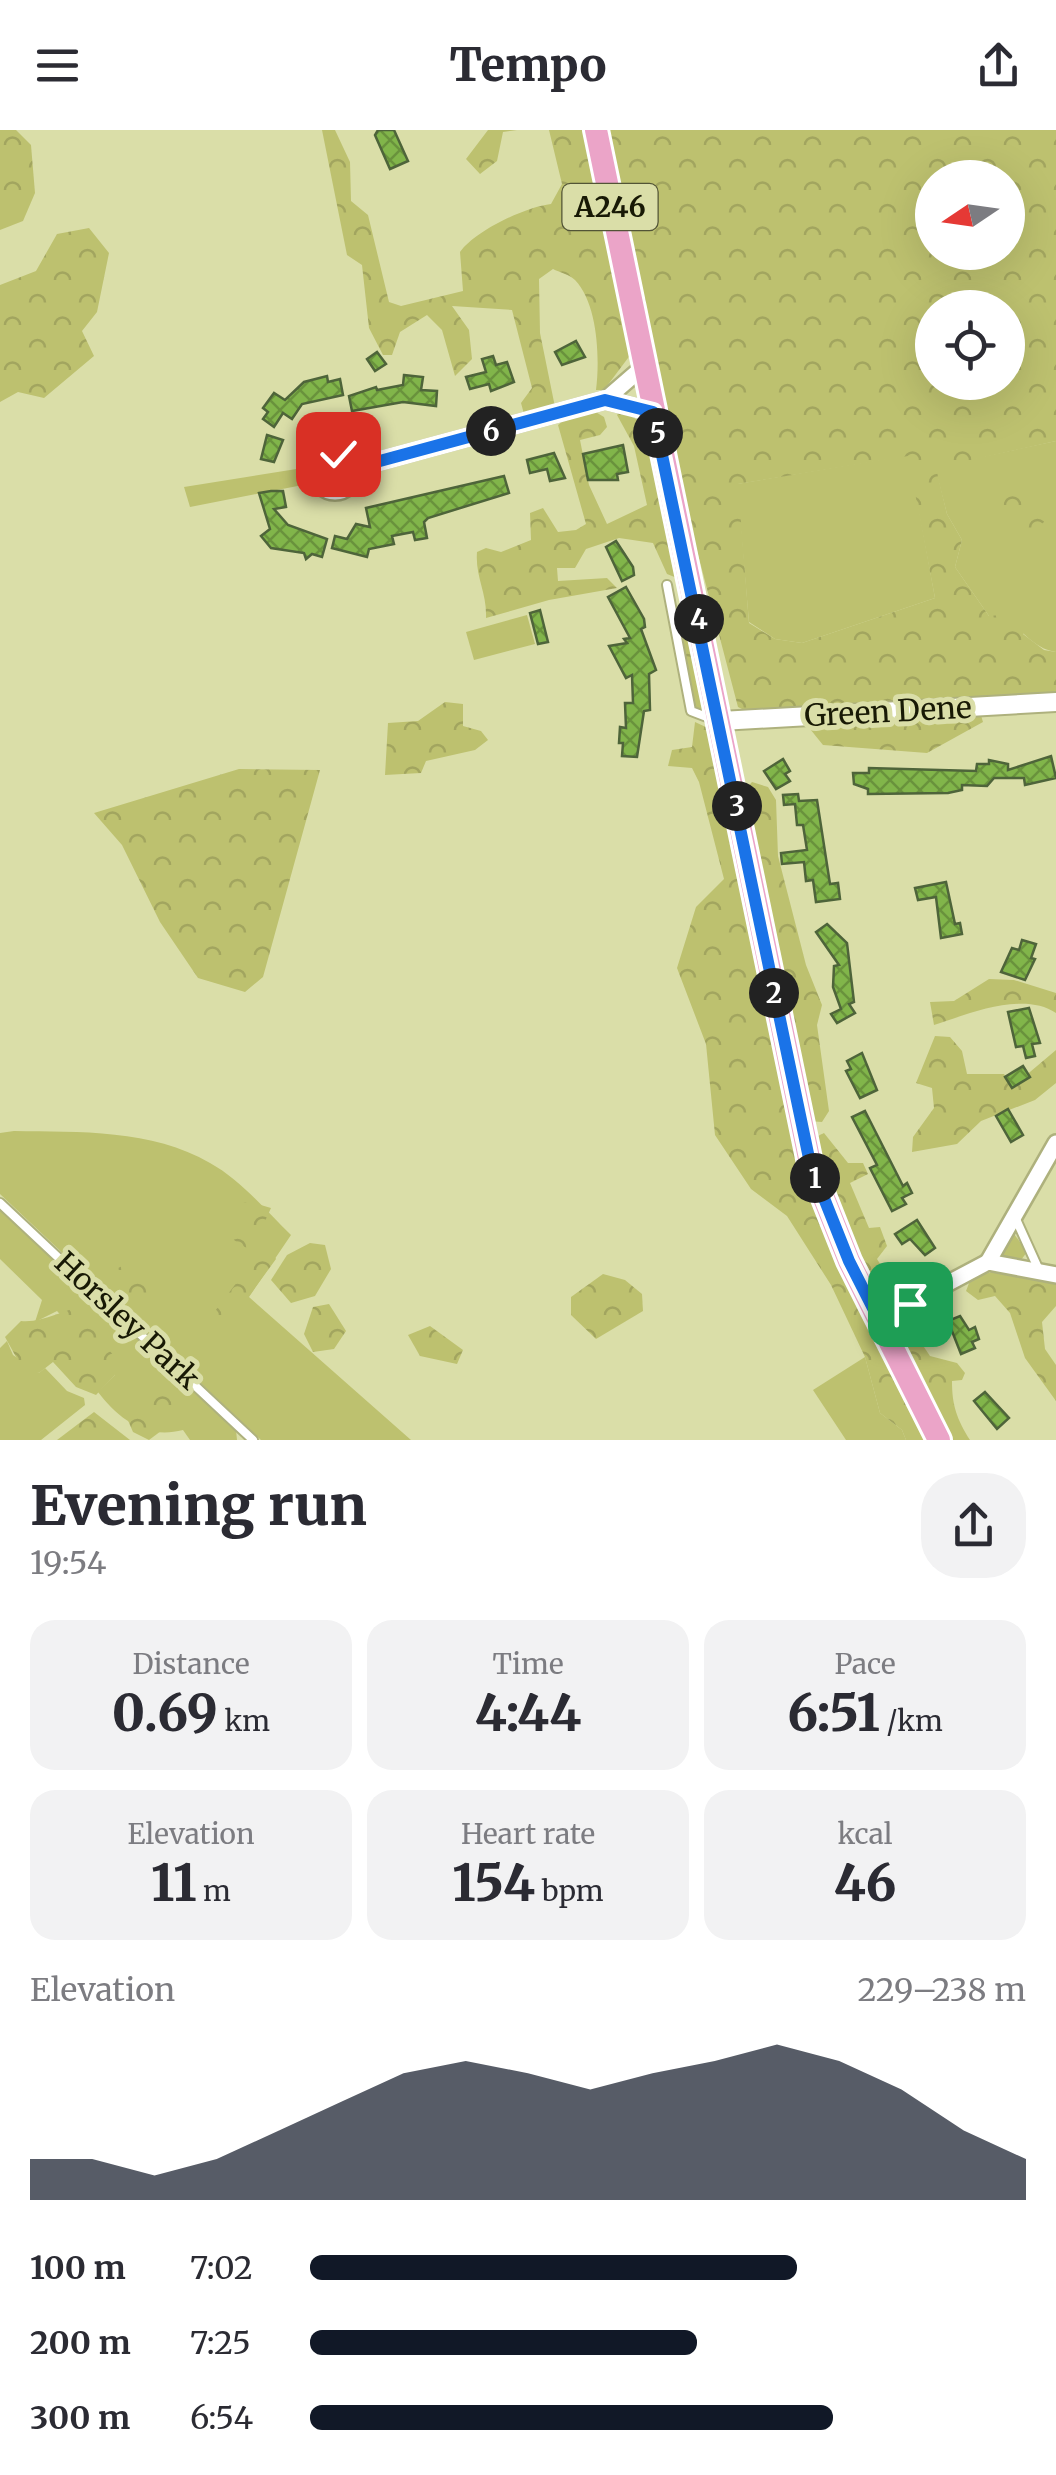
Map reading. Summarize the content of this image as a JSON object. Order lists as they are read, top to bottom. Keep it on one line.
{"streets":{"main road":["A246"],"street":["Green Dene"],"lane":["Horsley Park"]},"crossings":[["A246","Green Dene"]],"north":"left","page":{"header":"Tempo","pins":["6","5","4","3","2","1"],"heading":["Evening run","19:54"],"stats":[["Distance","0.69 km"],["Time","4:44"],["Pace","6:51 /km"],["Elevation","11 m"],["Heart rate","154 bpm"],["kcal","46"]],"chart":["Elevation","229–238 m"],"list":[{"name":"100 m","note":"7:02"},{"name":"200 m","note":"7:25"},{"name":"300 m","note":"6:54"}]}}
